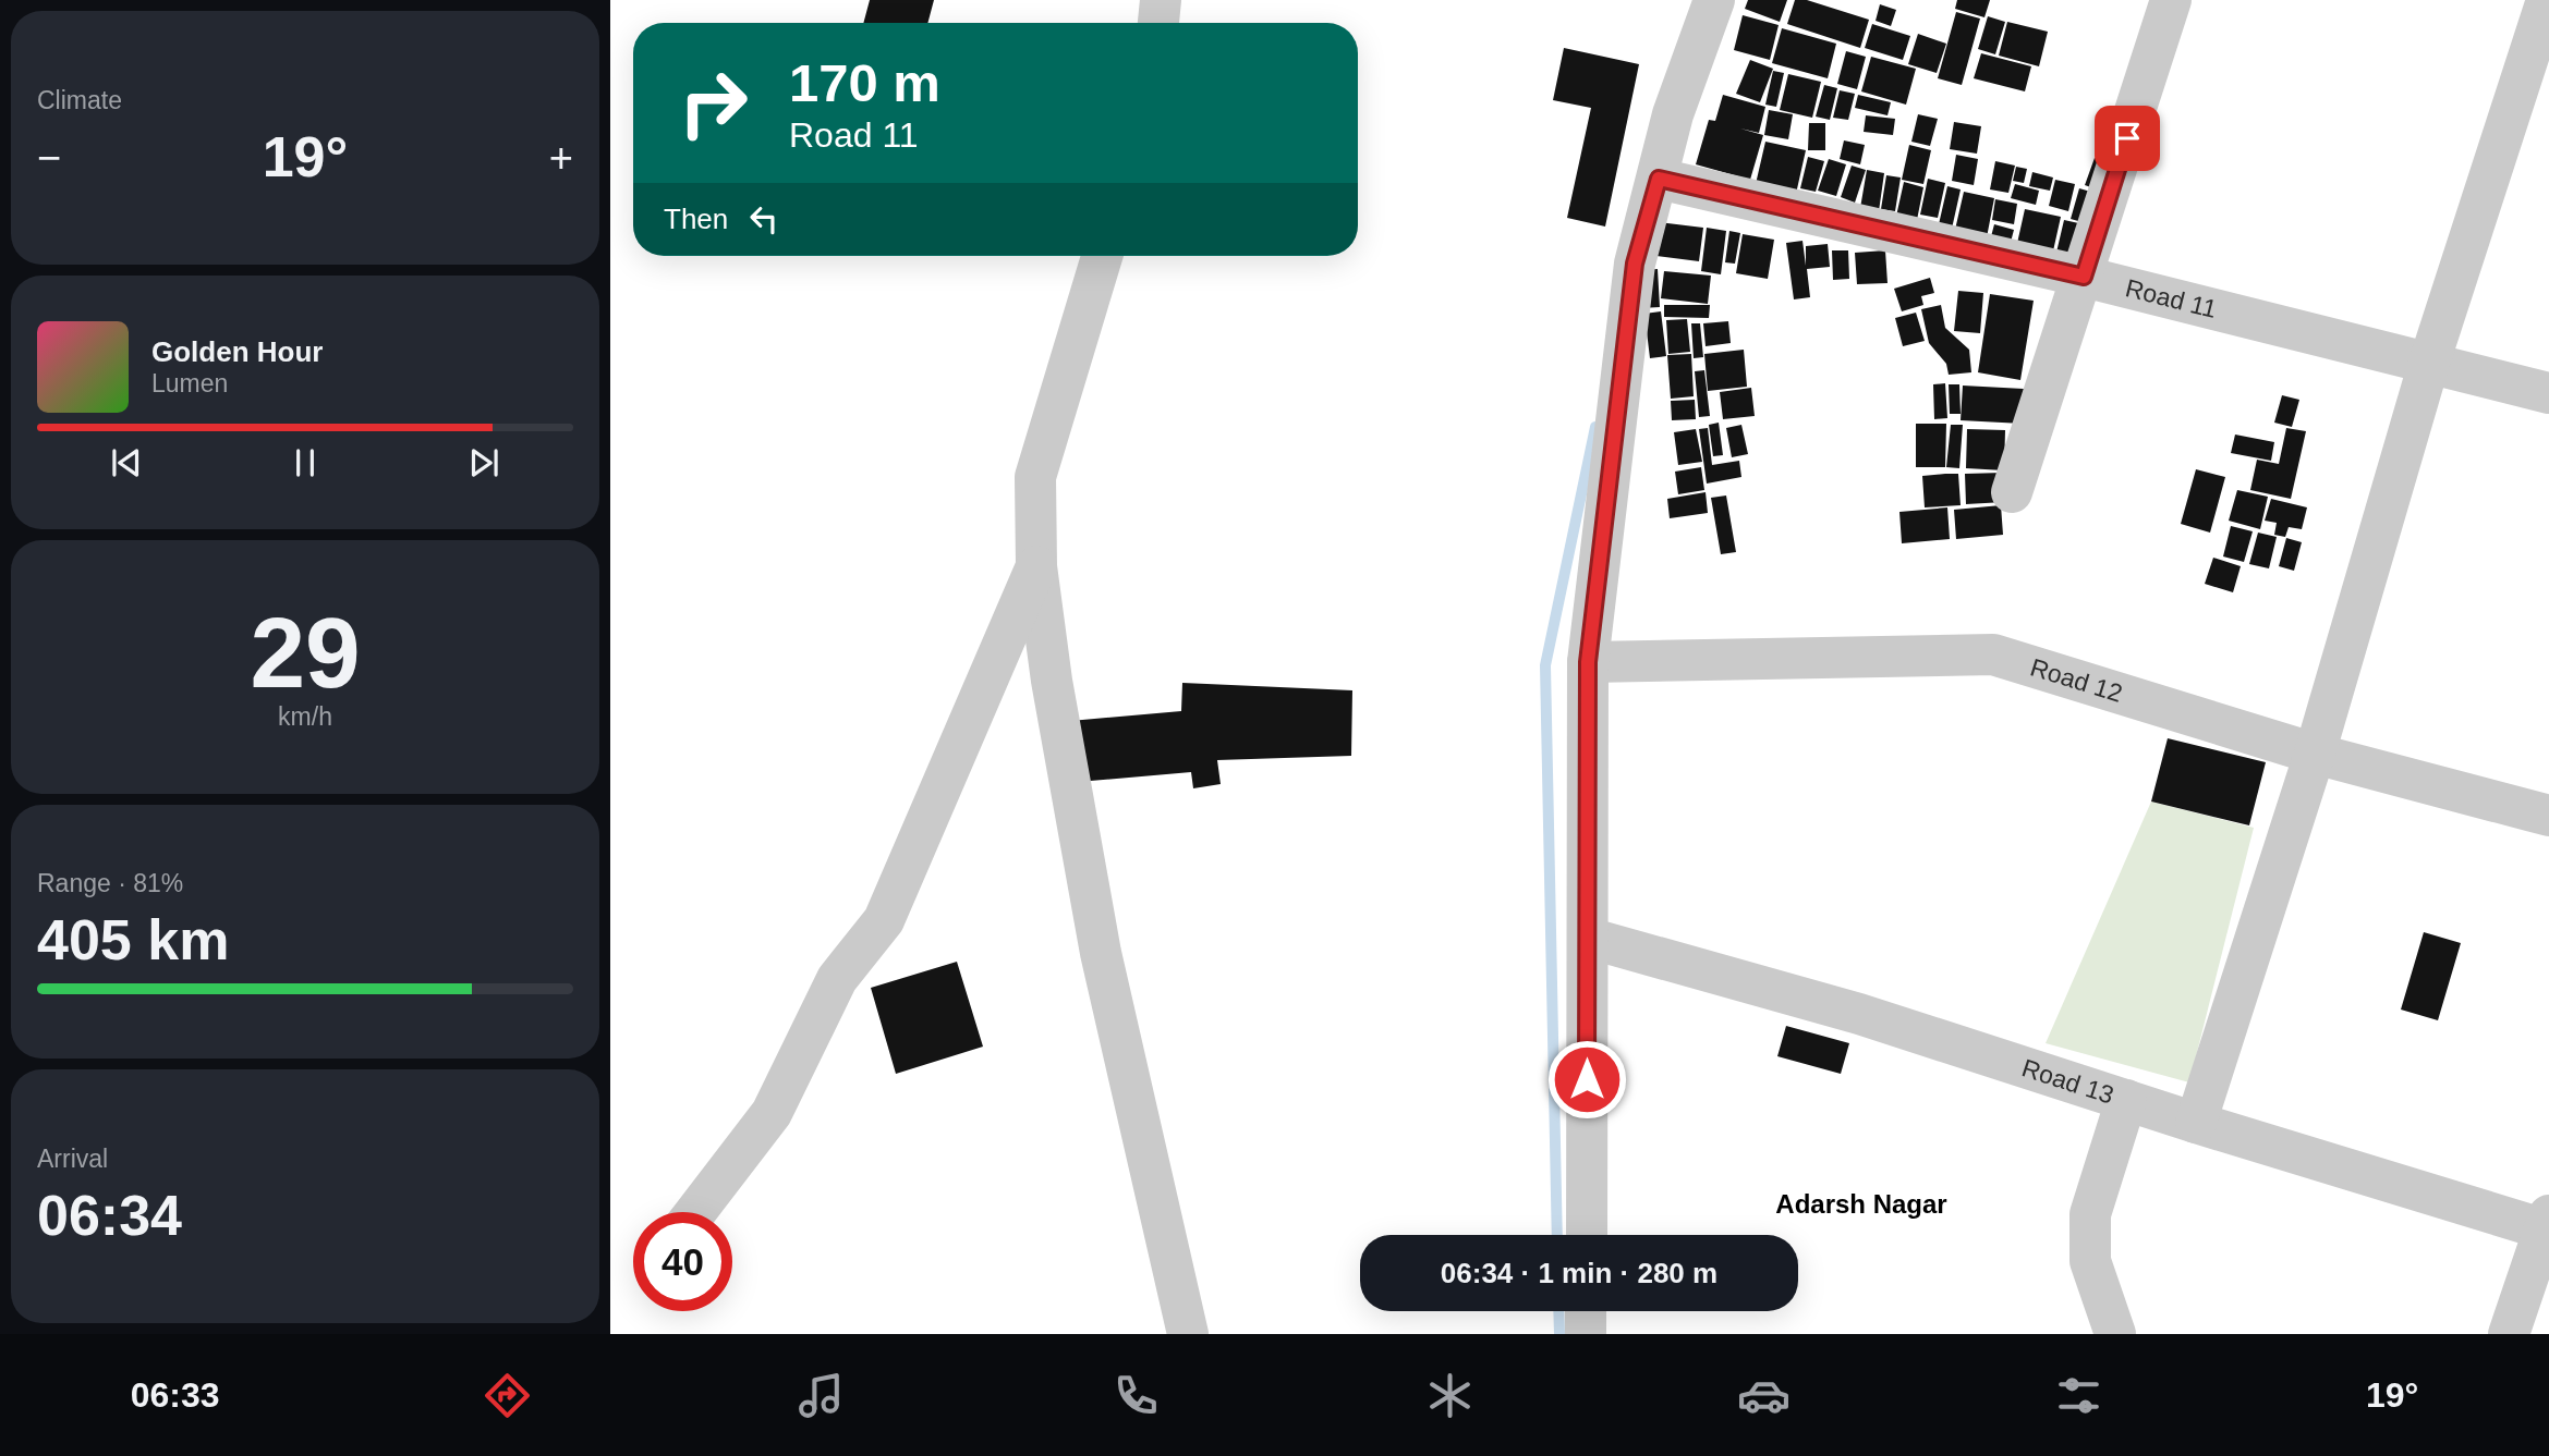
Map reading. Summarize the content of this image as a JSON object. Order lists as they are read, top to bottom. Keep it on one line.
{"streets":{"street":["Road 11","Road 12","Road 13"]},"districts":["Adarsh Nagar"],"page":{"tile":["Climate",["29","km/h"],["Range · 81%","405 km"],["Arrival","06:34"]],"turn":["170 m","Road 11"],"heat":["−","19°","+"],"then":"Then","song":["Golden Hour","Lumen"],"limit":"40","trip":"06:34 · 1 min · 280 m","tabs":["06:33","19°"]}}
